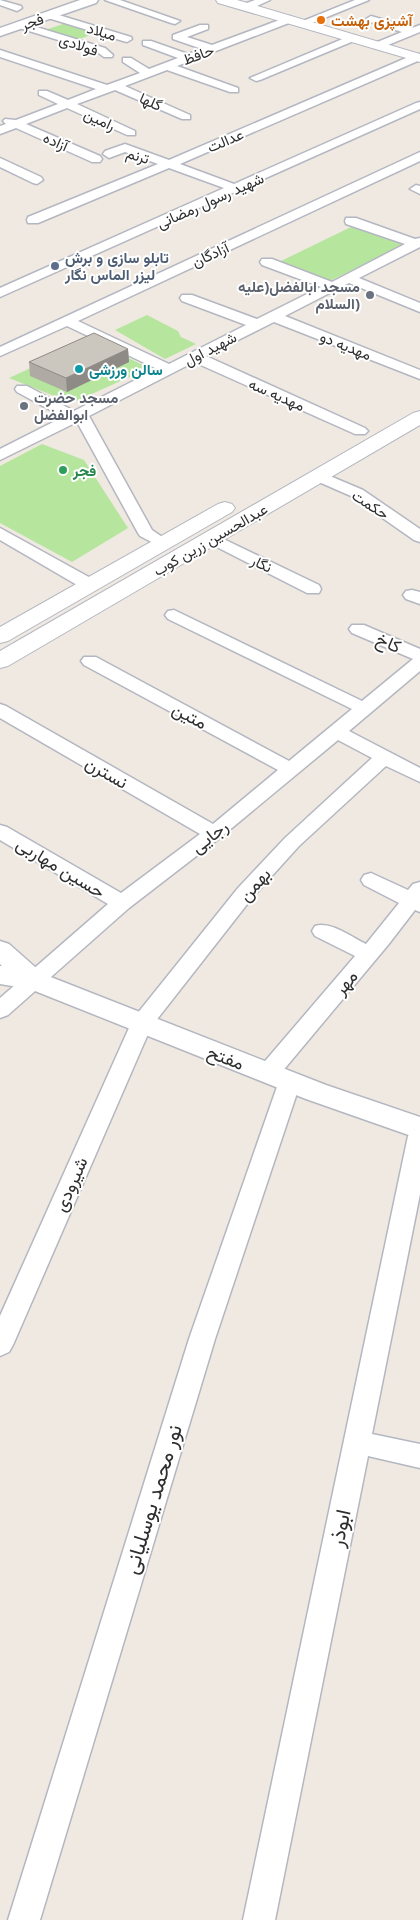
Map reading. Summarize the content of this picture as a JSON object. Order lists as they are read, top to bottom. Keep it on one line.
{"streets":{"main road":["عبدالحسین زرین کوب"],"street":["فجر","میلاد","فولادی","حافظ","گلها","رامین","عدالت","آزاده","ترنم","شهید رسول رمضانی","آزادگان","مهدیه دو","شهید اول","مهدیه سه","حکمت","نگار","کاخ","متین","نسترن","رجایی","حسین مهاربی","بهمن","مهر","مفتح","شیرودی","نور محمد یوسلیانی","ابوذر"]},"crossings":[["فجر","میلاد"],["فجر","فولادی"],["حافظ","گلها"],["حافظ","رامین"],["حافظ","آزاده"],["عدالت","ترنم"],["ترنم","شهید رسول رمضانی"],["مهدیه دو","شهید اول"],["شهید اول","مهدیه سه"],["مهدیه سه","عبدالحسین زرین کوب"],["حکمت","عبدالحسین زرین کوب"],["عبدالحسین زرین کوب","نگار"],["متین","رجایی"],["نسترن","رجایی"],["رجایی","حسین مهاربی"],["رجایی","مفتح"],["بهمن","مفتح"],["بهمن","شیرودی"],["مهر","مفتح"],["مهر","نور محمد یوسلیانی"],["مفتح","شیرودی"],["مفتح","نور محمد یوسلیانی"]],"places":["آشپزی بهشت","تابلو سازی و برش لیزر الماس نگار","مسجد ابالفضل(علیه السلام)","سالن ورزشی","مسجد حضرت ابوالفضل","فجر"]}
